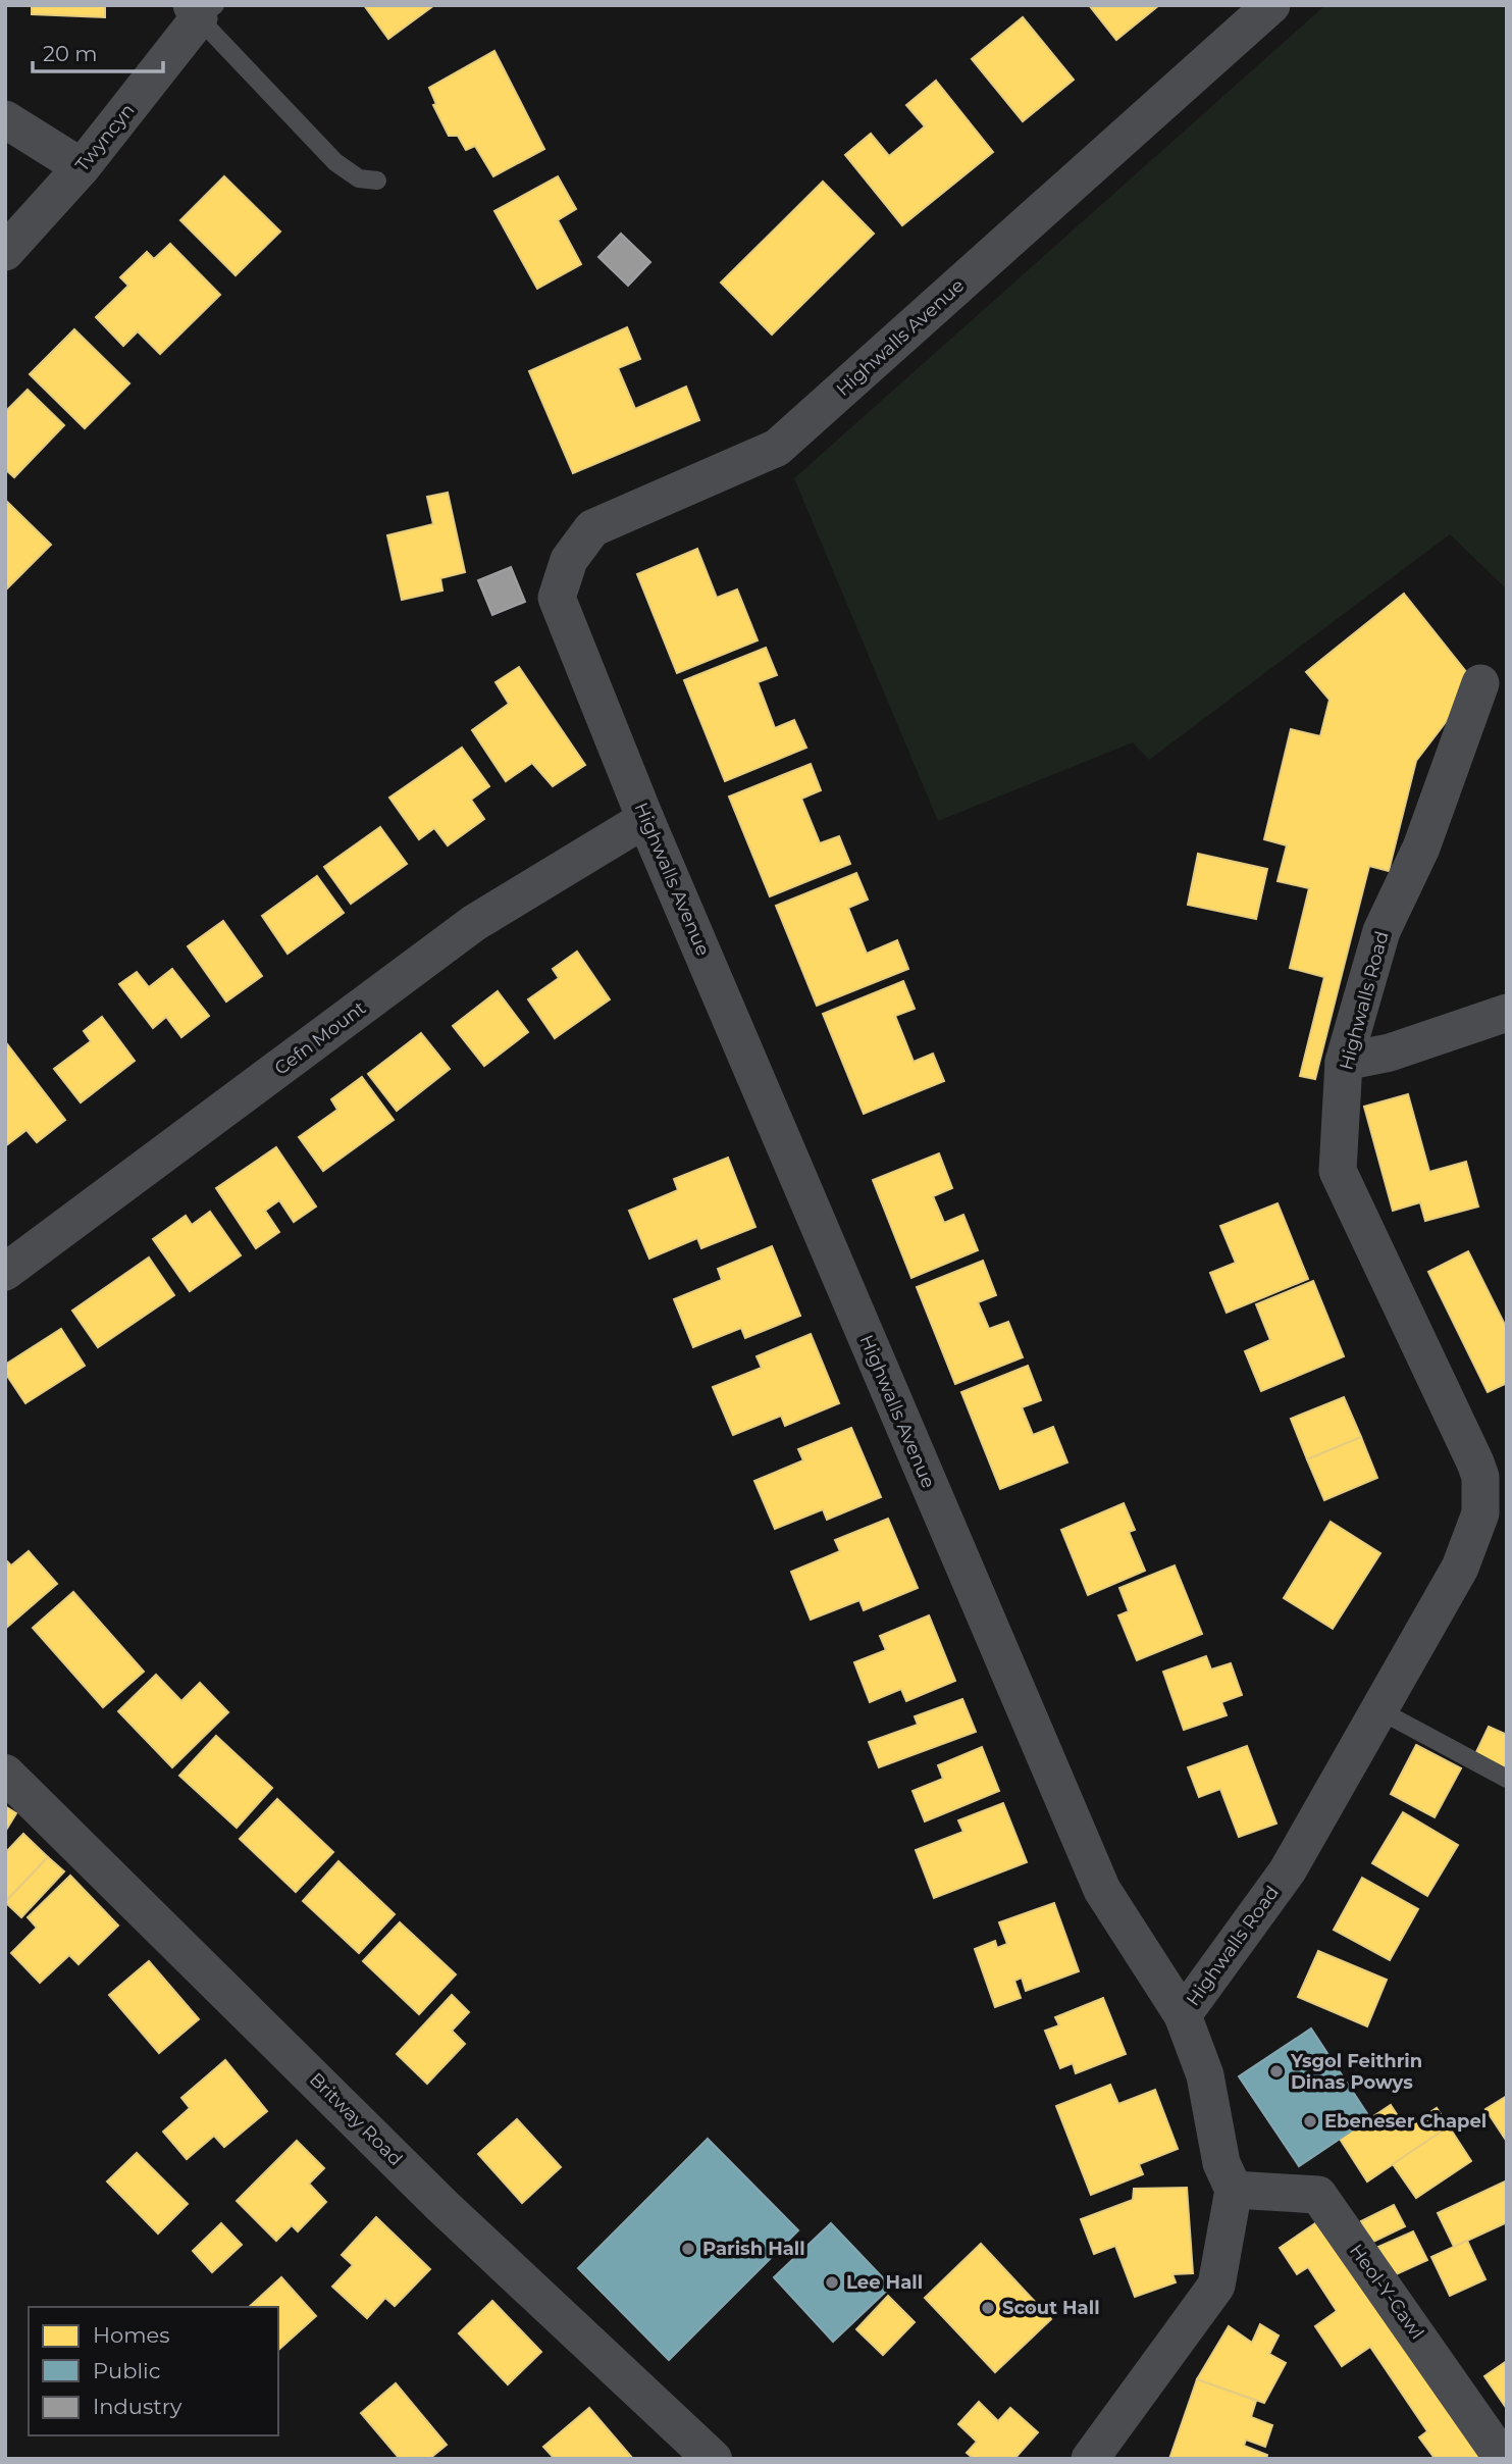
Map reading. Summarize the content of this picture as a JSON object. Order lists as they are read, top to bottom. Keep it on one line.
{"streets":{"street":["Twyncyn","Highwalls Avenue","Highwalls Road","Cefn Mount","Britway Road","Heol-Y-Cawl"]},"crossings":[["Highwalls Avenue","Highwalls Road"],["Highwalls Avenue","Cefn Mount"],["Highwalls Road","Heol-Y-Cawl"]],"places":["Ysgol Feithrin Dinas Powys","Ebeneser Chapel","Parish Hall","Lee Hall","Scout Hall"],"legend":["Homes","Public","Industry"],"scale_bar":"20 m"}
